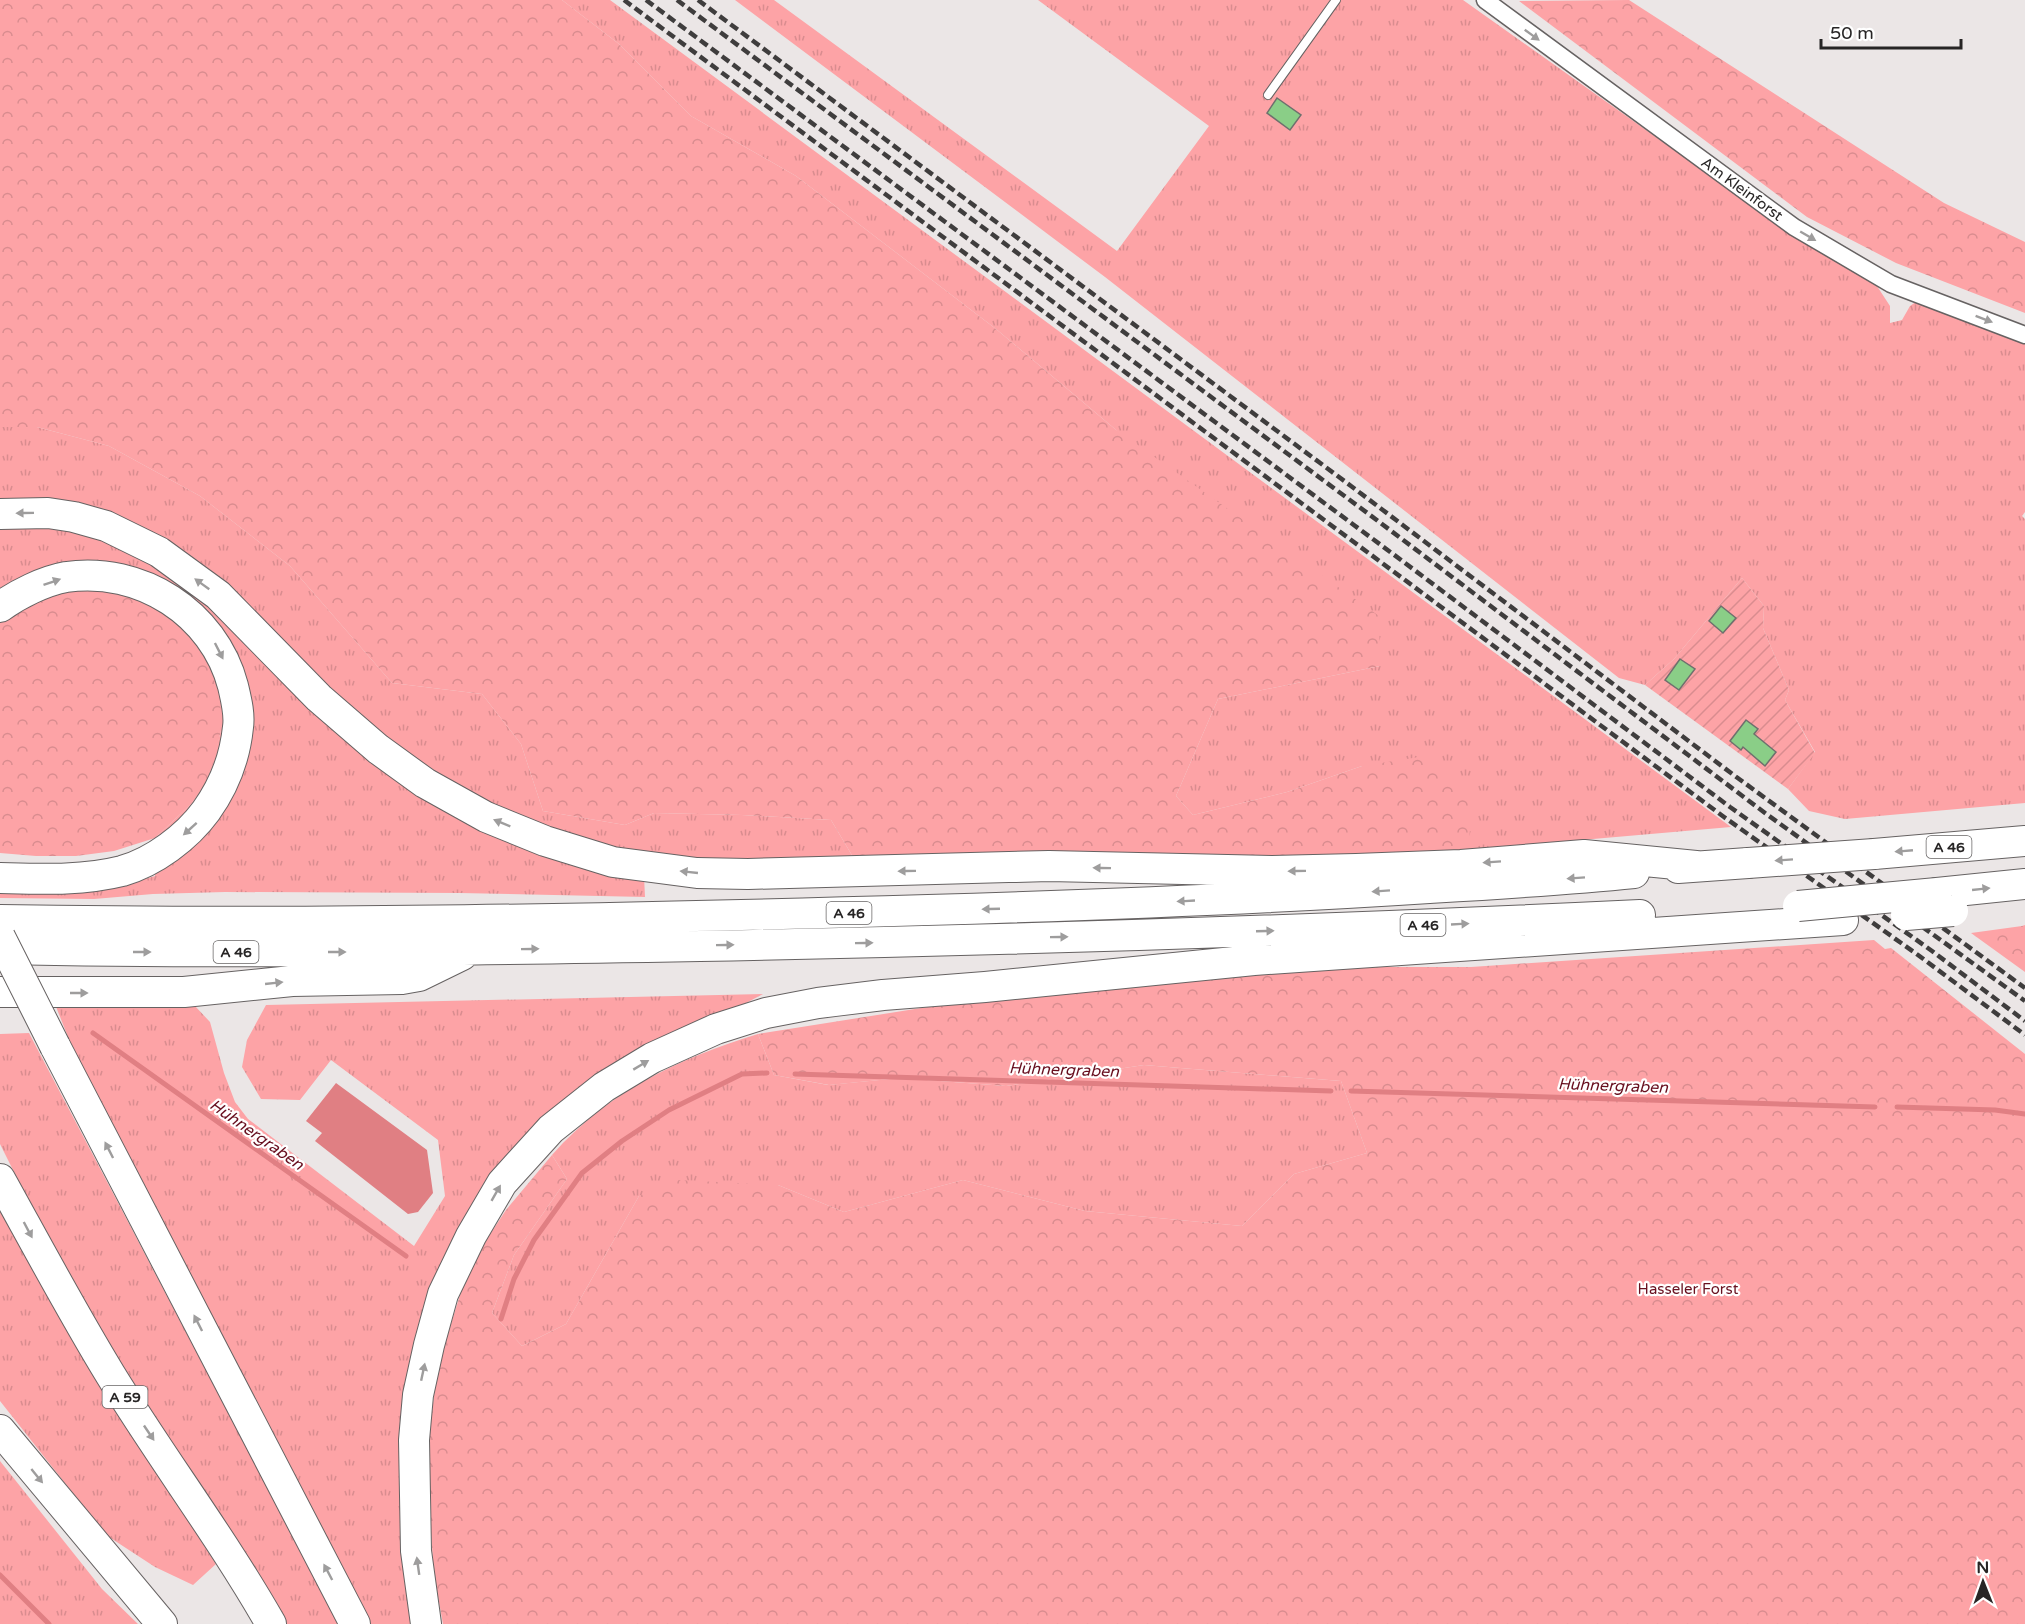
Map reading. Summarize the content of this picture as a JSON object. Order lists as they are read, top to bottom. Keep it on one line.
{"streets":{"highway":["A 46","A 59"],"street":["Am Kleinforst"]},"one_way":["Am Kleinforst"],"water":["Hühnergraben"],"parks":["Hasseler Forst"],"scale_bar":"50 m","north":"top"}
